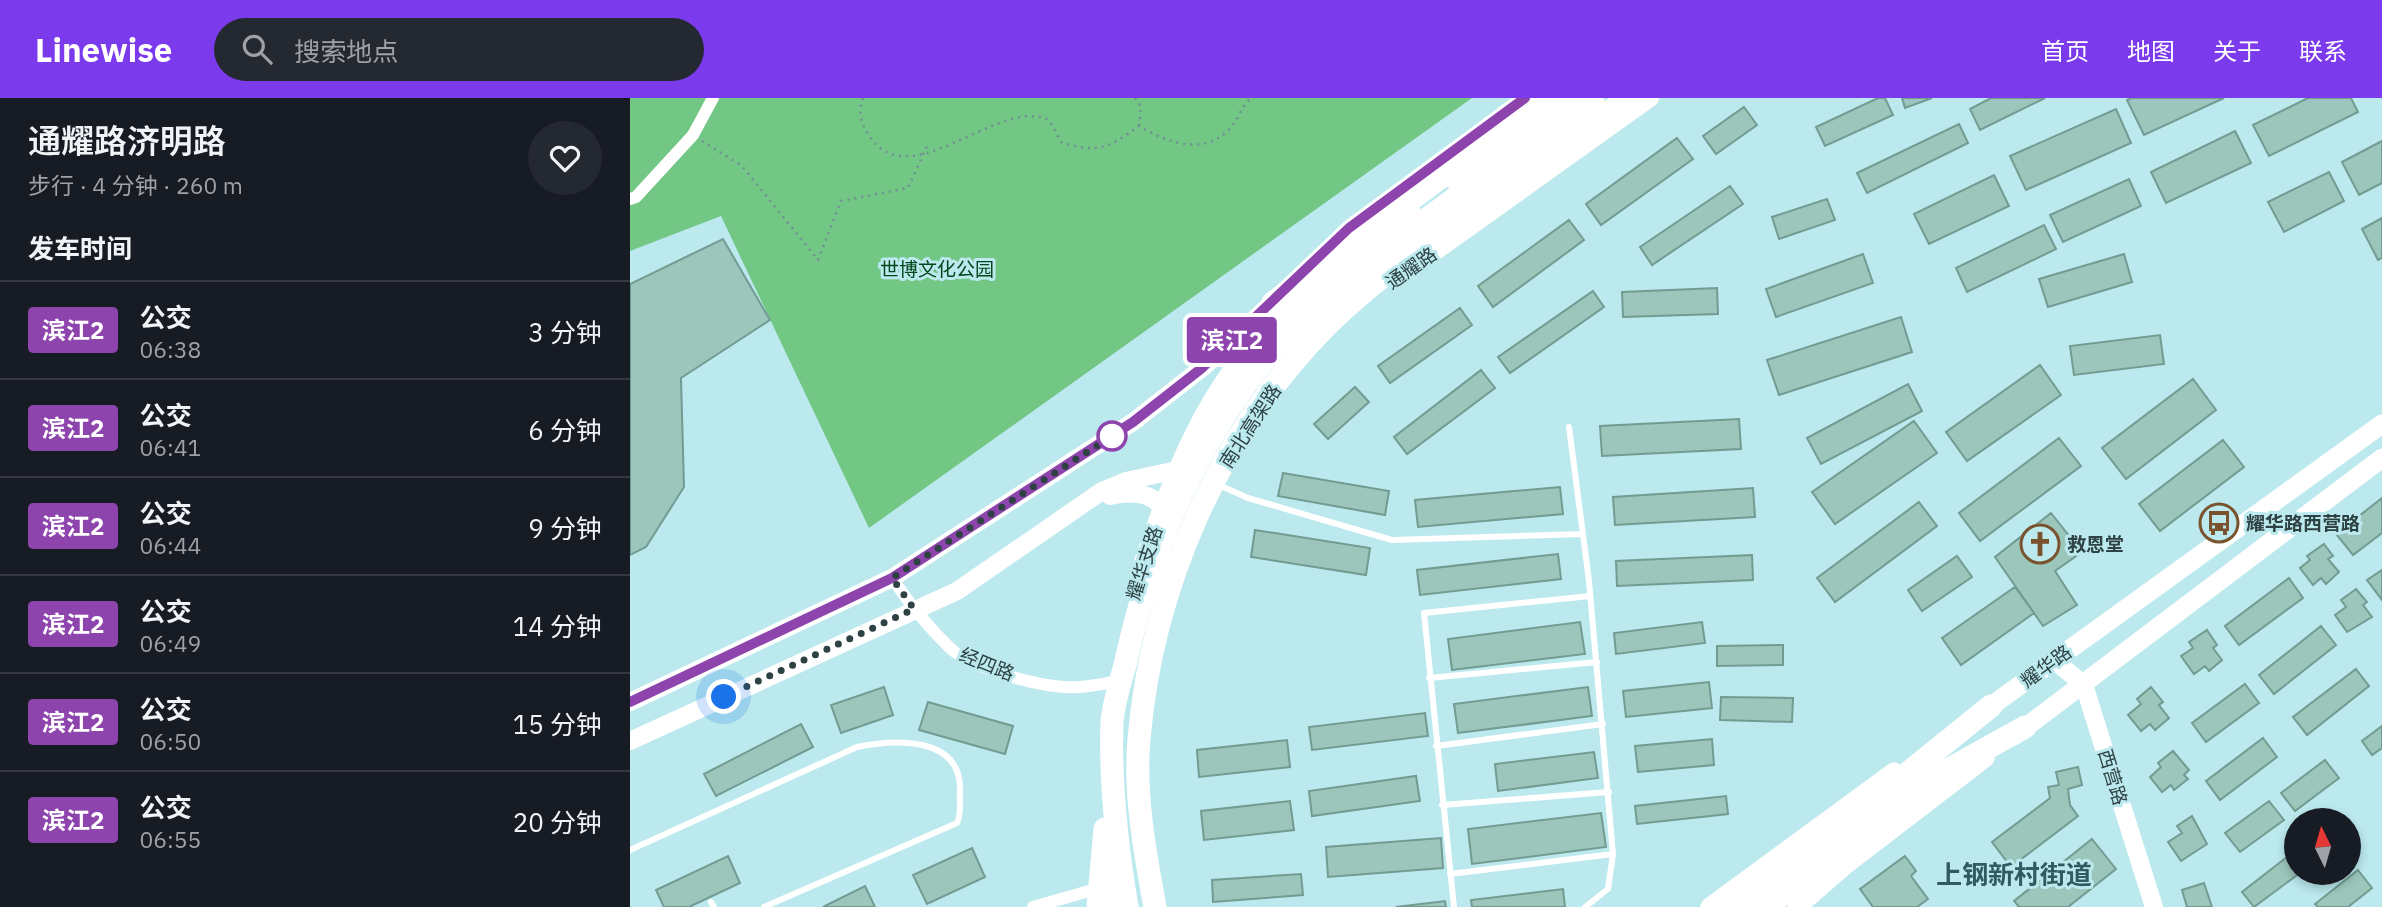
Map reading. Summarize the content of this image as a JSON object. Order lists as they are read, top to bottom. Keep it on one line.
{"streets":{"highway":["南北高架路"],"main road":["耀华路"],"street":["通耀路","耀华支路","经四路","西营路"]},"crossings":[["通耀路","耀华支路"],["耀华支路","经四路"],["耀华路","西营路"]],"districts":["上钢新村街道"],"parks":["世博文化公园"],"places":{"bus stop":["耀华路西营路"],"church":["救恩堂"]},"lines":["bus line 滨江2"],"north":"top","page":{"header":"Linewise","search":"搜索地点","nav":["首页","地图","关于","联系"],"heading":[["通耀路济明路","步行 · 4 分钟 · 260 m"],"发车时间"],"on_map":"滨江2","list":[{"mark":"滨江2","name":"公交","note":"06:38","value":"3 分钟"},{"mark":"滨江2","name":"公交","note":"06:41","value":"6 分钟"},{"mark":"滨江2","name":"公交","note":"06:44","value":"9 分钟"},{"mark":"滨江2","name":"公交","note":"06:49","value":"14 分钟"},{"mark":"滨江2","name":"公交","note":"06:50","value":"15 分钟"},{"mark":"滨江2","name":"公交","note":"06:55","value":"20 分钟"}]}}
